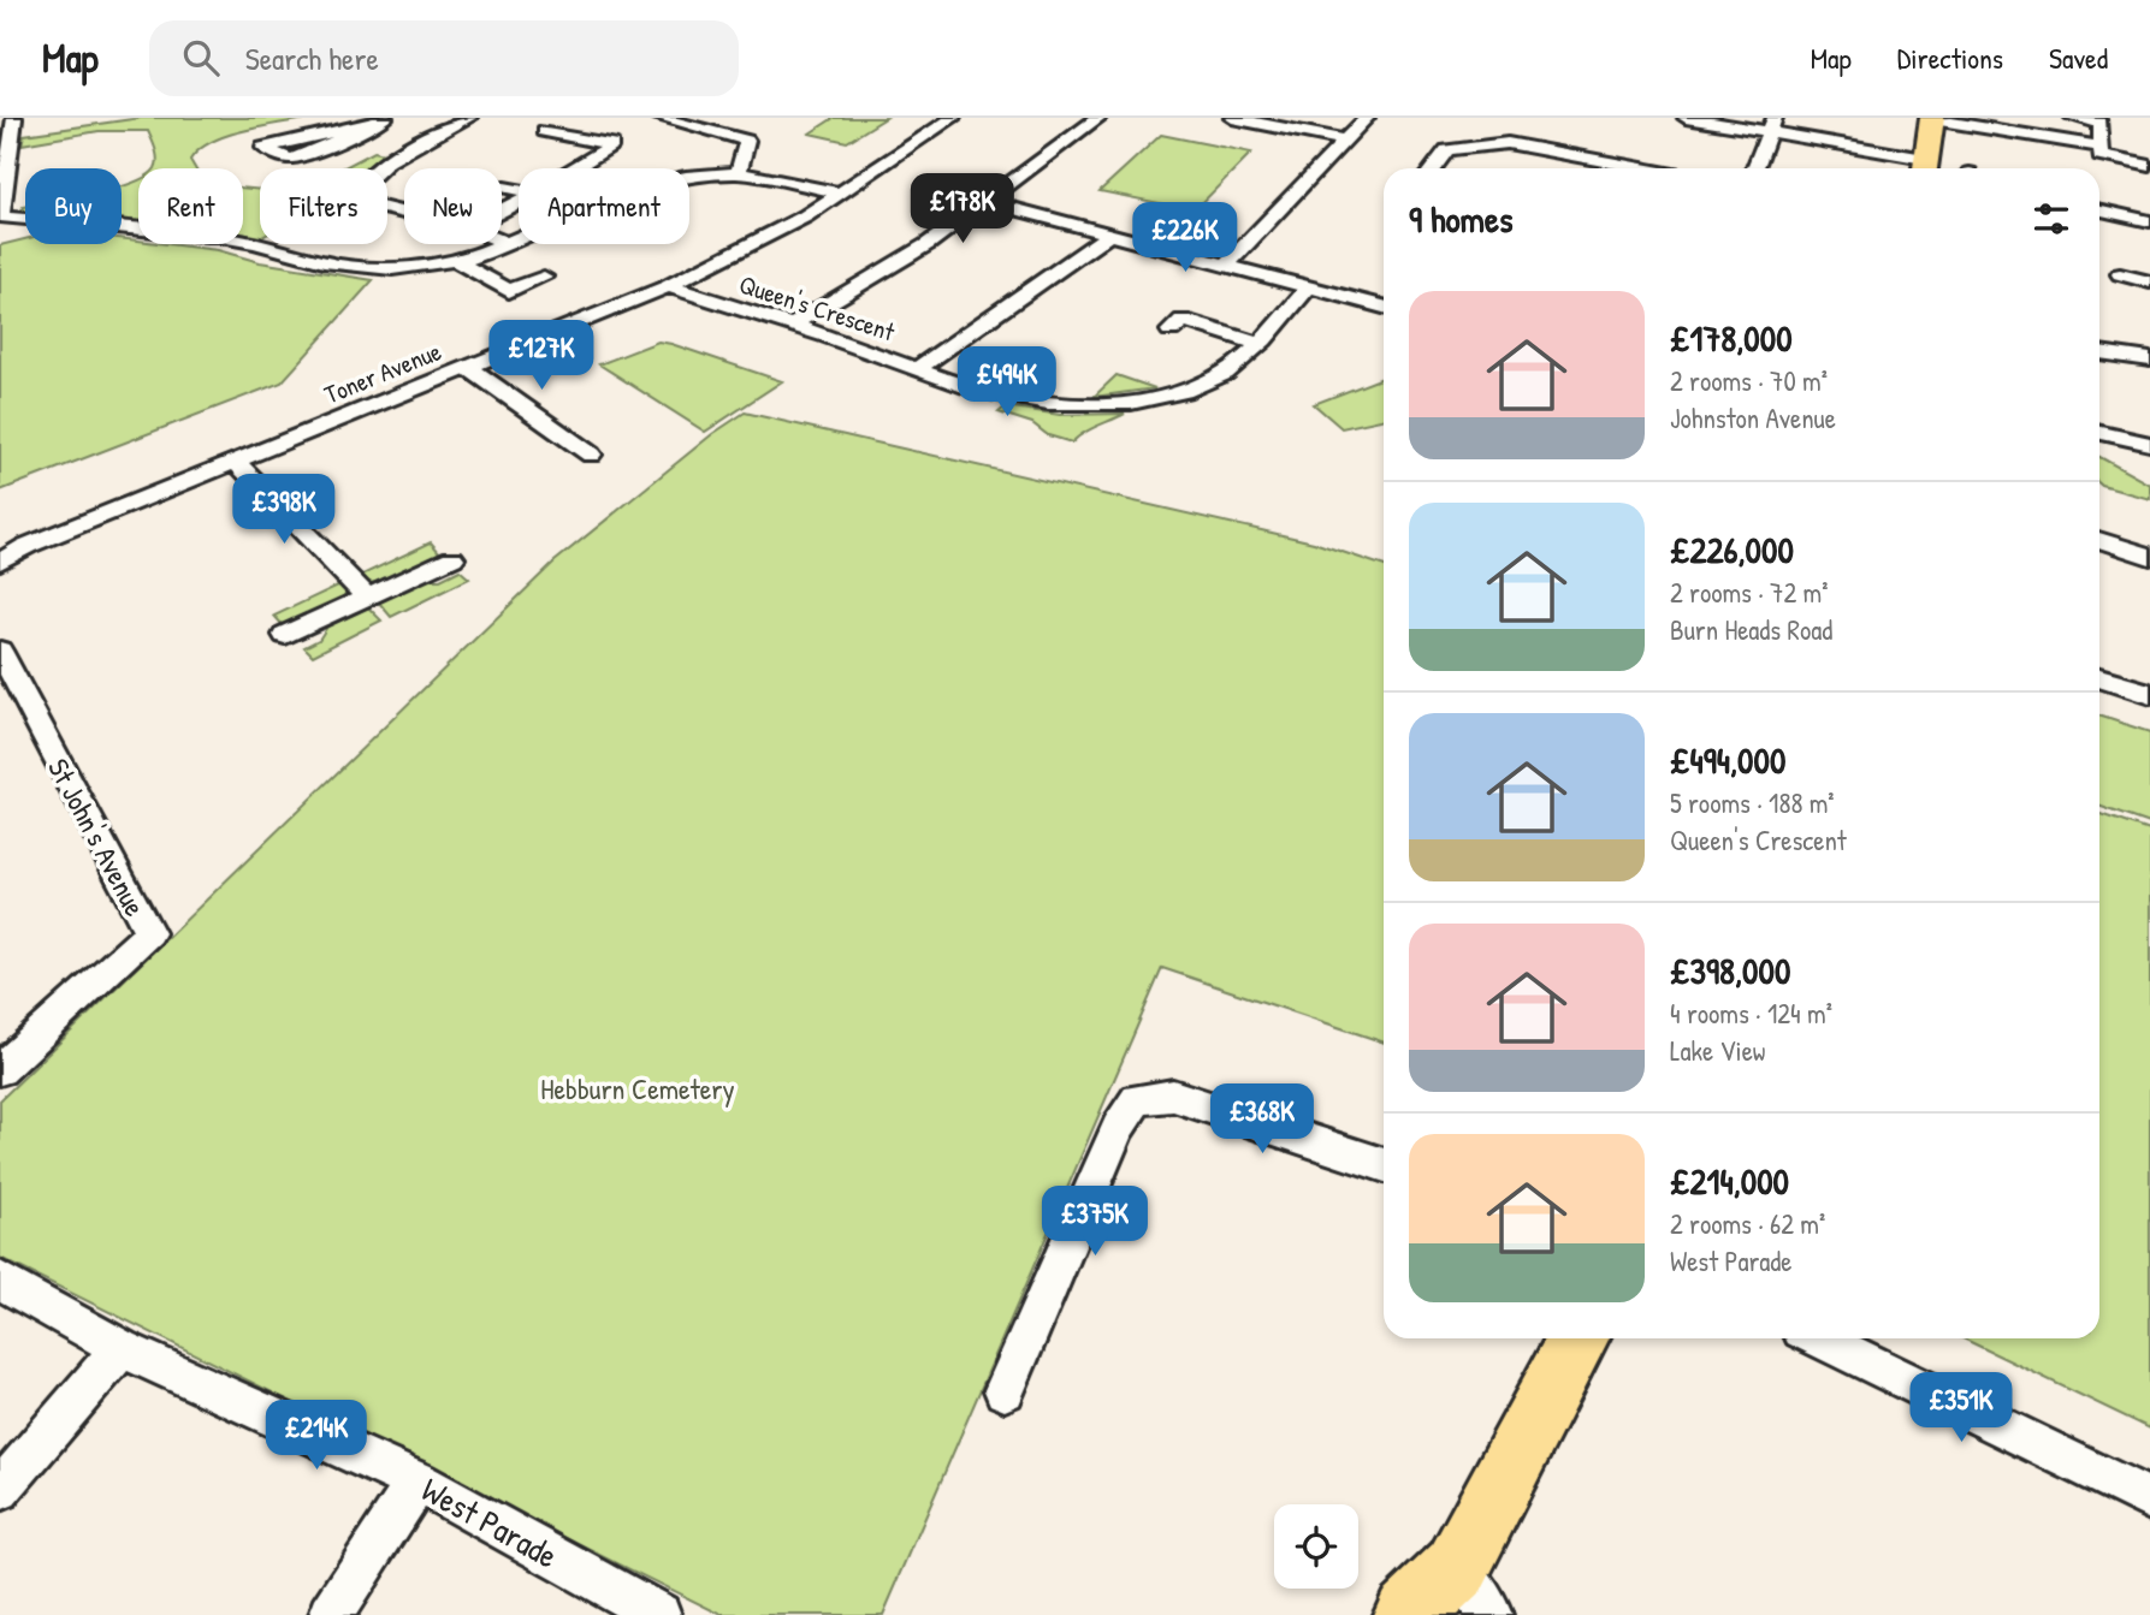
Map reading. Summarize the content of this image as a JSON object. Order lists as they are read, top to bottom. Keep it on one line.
{"streets":{"street":["Queen's Crescent","Toner Avenue","St John's Avenue","West Parade"]},"crossings":[["Queen's Crescent","Toner Avenue"]],"parks":["Hebburn Cemetery"],"page":{"header":"Map","search":"Search here","nav":["Map","Directions","Saved"],"chip":["Buy","Rent","Filters","New","Apartment"],"heading":"9 homes","price":["£178K","£226K","£127K","£494K","£398K","£368K","£375K","£351K","£214K"],"list":[{"name":"£178,000","note":"2 rooms · 70 m² · Johnston Avenue"},{"name":"£226,000","note":"2 rooms · 72 m² · Burn Heads Road"},{"name":"£494,000","note":"5 rooms · 188 m² · Queen's Crescent"},{"name":"£398,000","note":"4 rooms · 124 m² · Lake View"},{"name":"£214,000","note":"2 rooms · 62 m² · West Parade"}]}}
